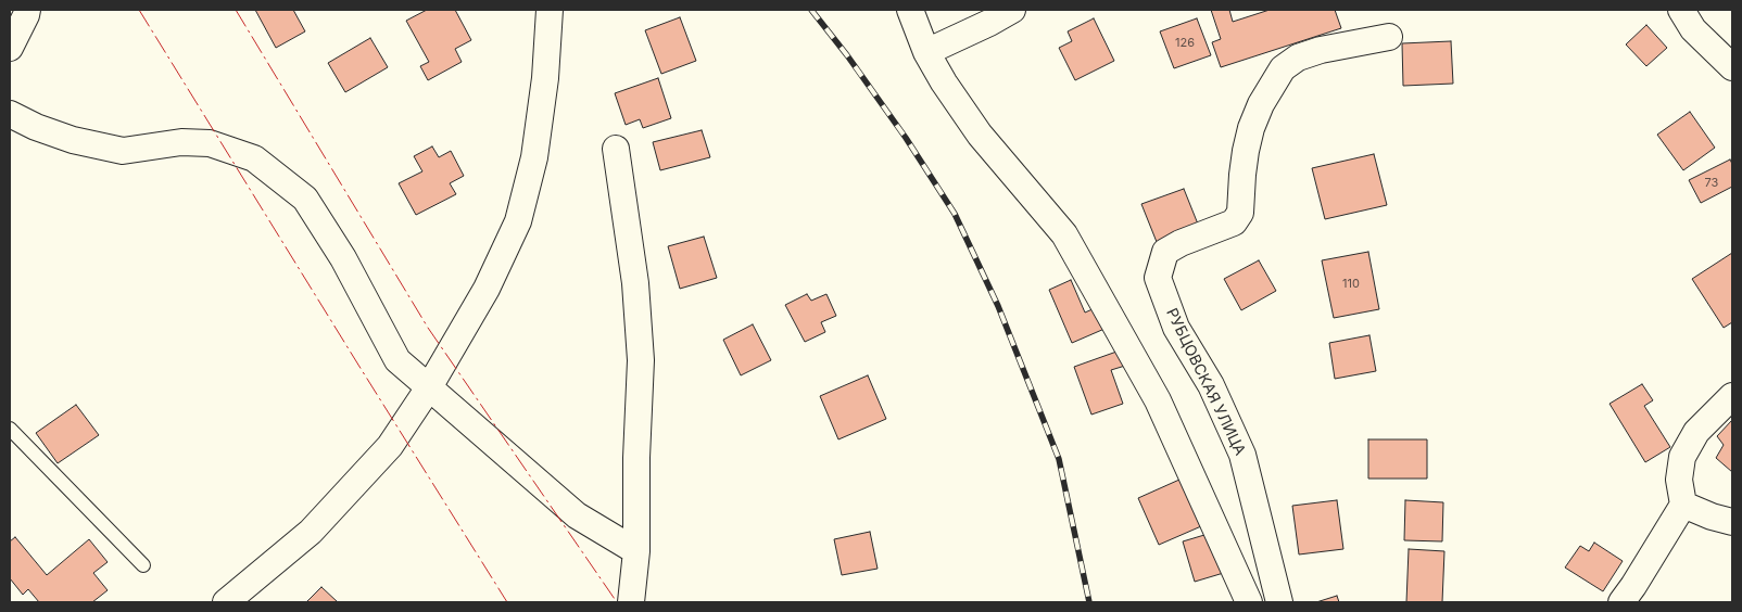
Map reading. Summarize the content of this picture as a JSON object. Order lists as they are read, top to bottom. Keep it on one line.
{"streets":{"street":["РУБЦОВСКАЯ УЛИЦА"]},"house_numbers":["126","73","110"]}
